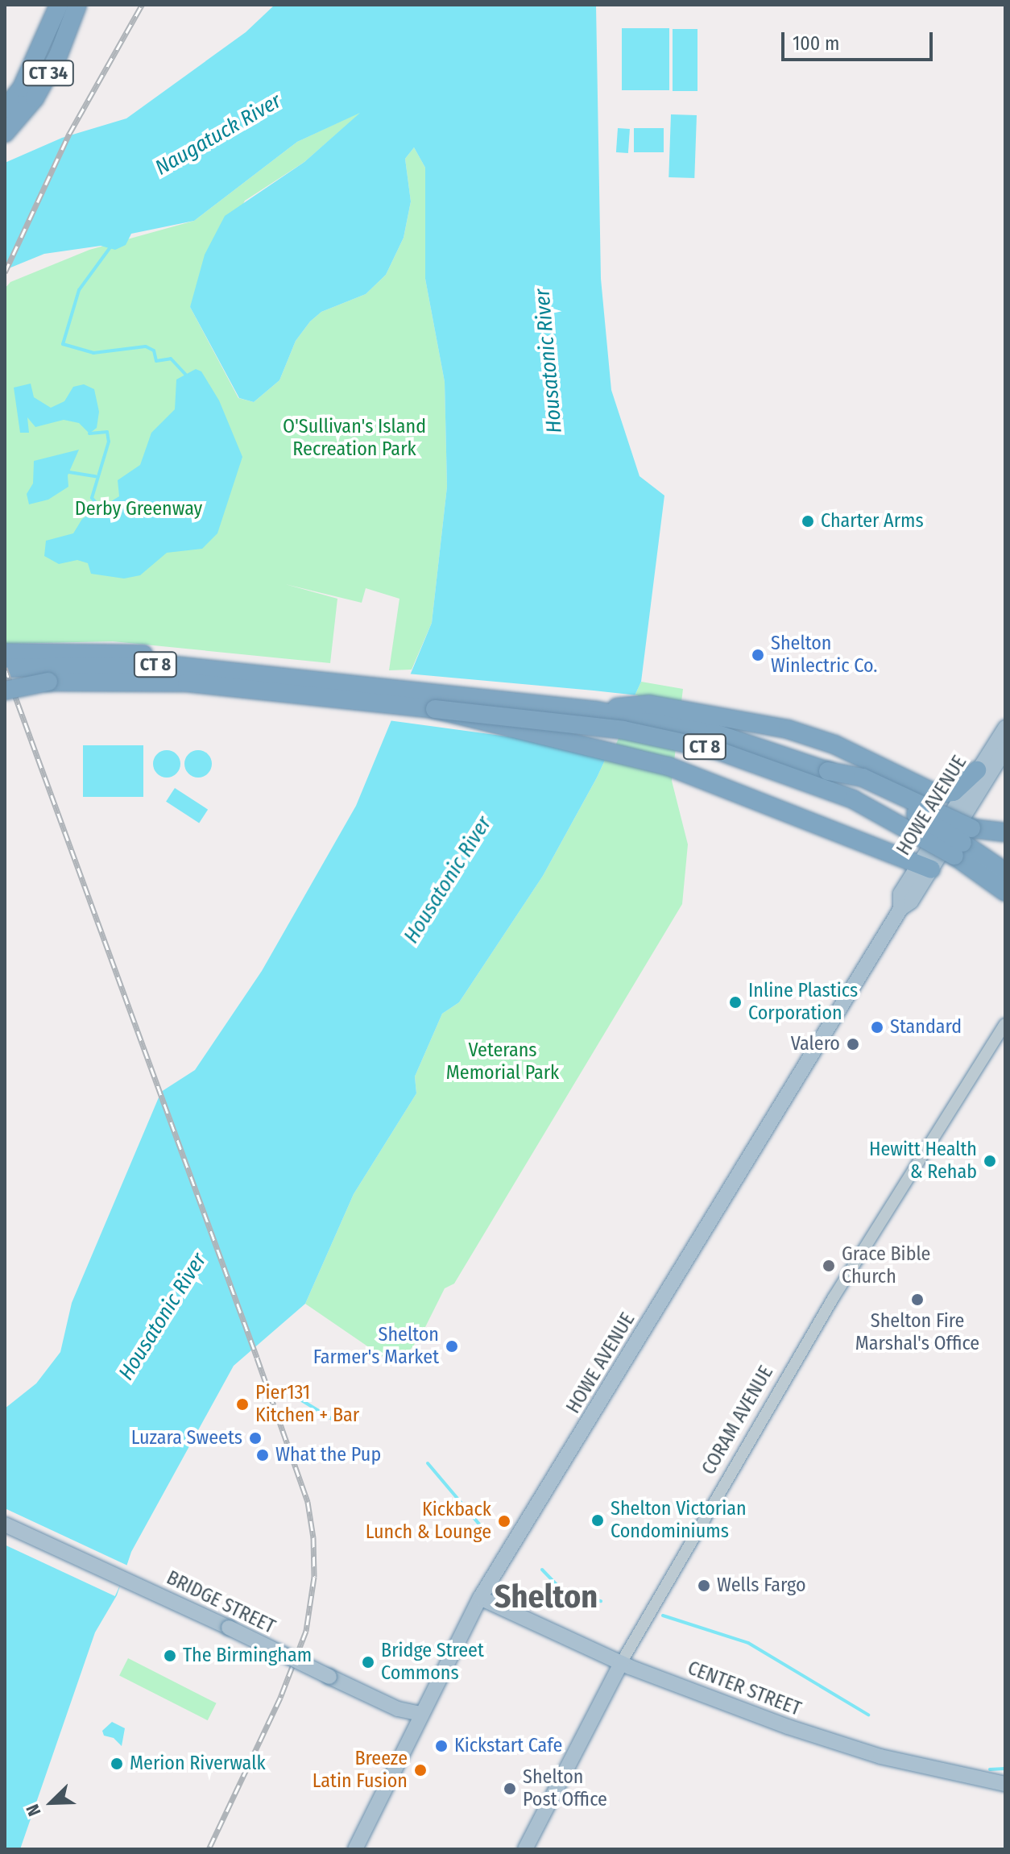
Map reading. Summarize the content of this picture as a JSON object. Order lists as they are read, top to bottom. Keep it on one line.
{"streets":{"highway":["CT 34","CT 8"],"main road":["HOWE AVENUE","CORAM AVENUE","BRIDGE STREET","CENTER STREET"]},"crossings":[["HOWE AVENUE","BRIDGE STREET"],["HOWE AVENUE","CENTER STREET"],["CORAM AVENUE","CENTER STREET"]],"districts":["Shelton"],"water":["Naugatuck River","Housatonic River"],"parks":["O'Sullivan's Island Recreation Park","Derby Greenway","Veterans Memorial Park"],"places":["Charter Arms","Shelton Winlectric Co.","Inline Plastics Corporation","Standard","Valero","Hewitt Health & Rehab","Grace Bible Church","Shelton Fire Marshal's Office","Shelton Farmer's Market","Pier131 Kitchen + Bar","Luzara Sweets","What the Pup","Shelton Victorian Condominiums","Kickback Lunch & Lounge","Wells Fargo","The Birmingham","Bridge Street Commons","Kickstart Cafe","Merion Riverwalk","Breeze Latin Fusion","Shelton Post Office"],"scale_bar":"100 m","north":"bottom left"}
